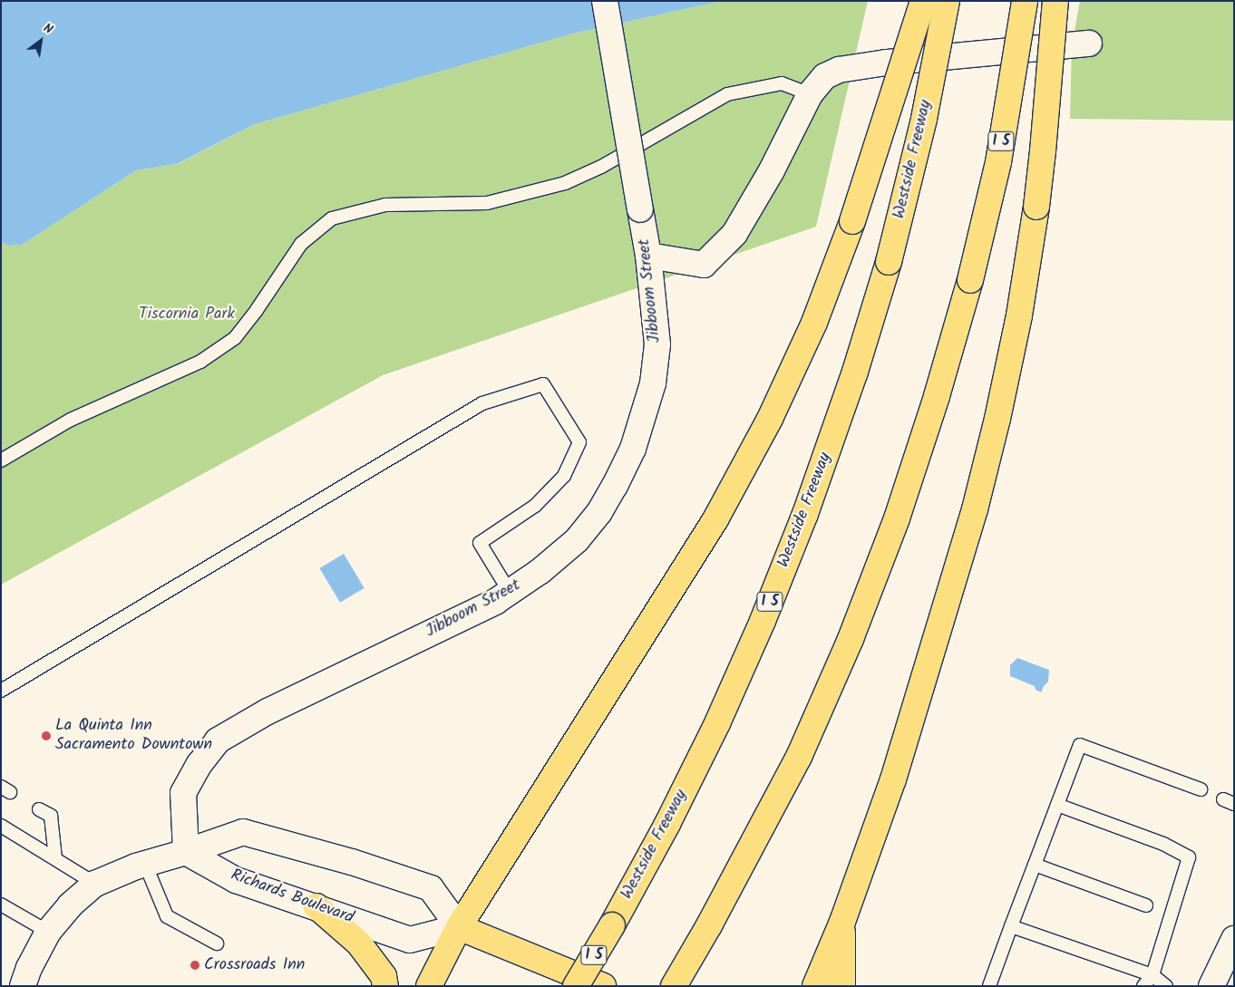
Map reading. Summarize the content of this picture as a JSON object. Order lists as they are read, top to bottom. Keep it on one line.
{"streets":{"main road":["I 5","Westside Freeway"],"street":["Jibboom Street","Richards Boulevard"]},"crossings":[["Jibboom Street","Richards Boulevard"]],"parks":["Tiscornia Park"],"places":["La Quinta Inn Sacramento Downtown","Crossroads Inn"],"north":"top right"}
